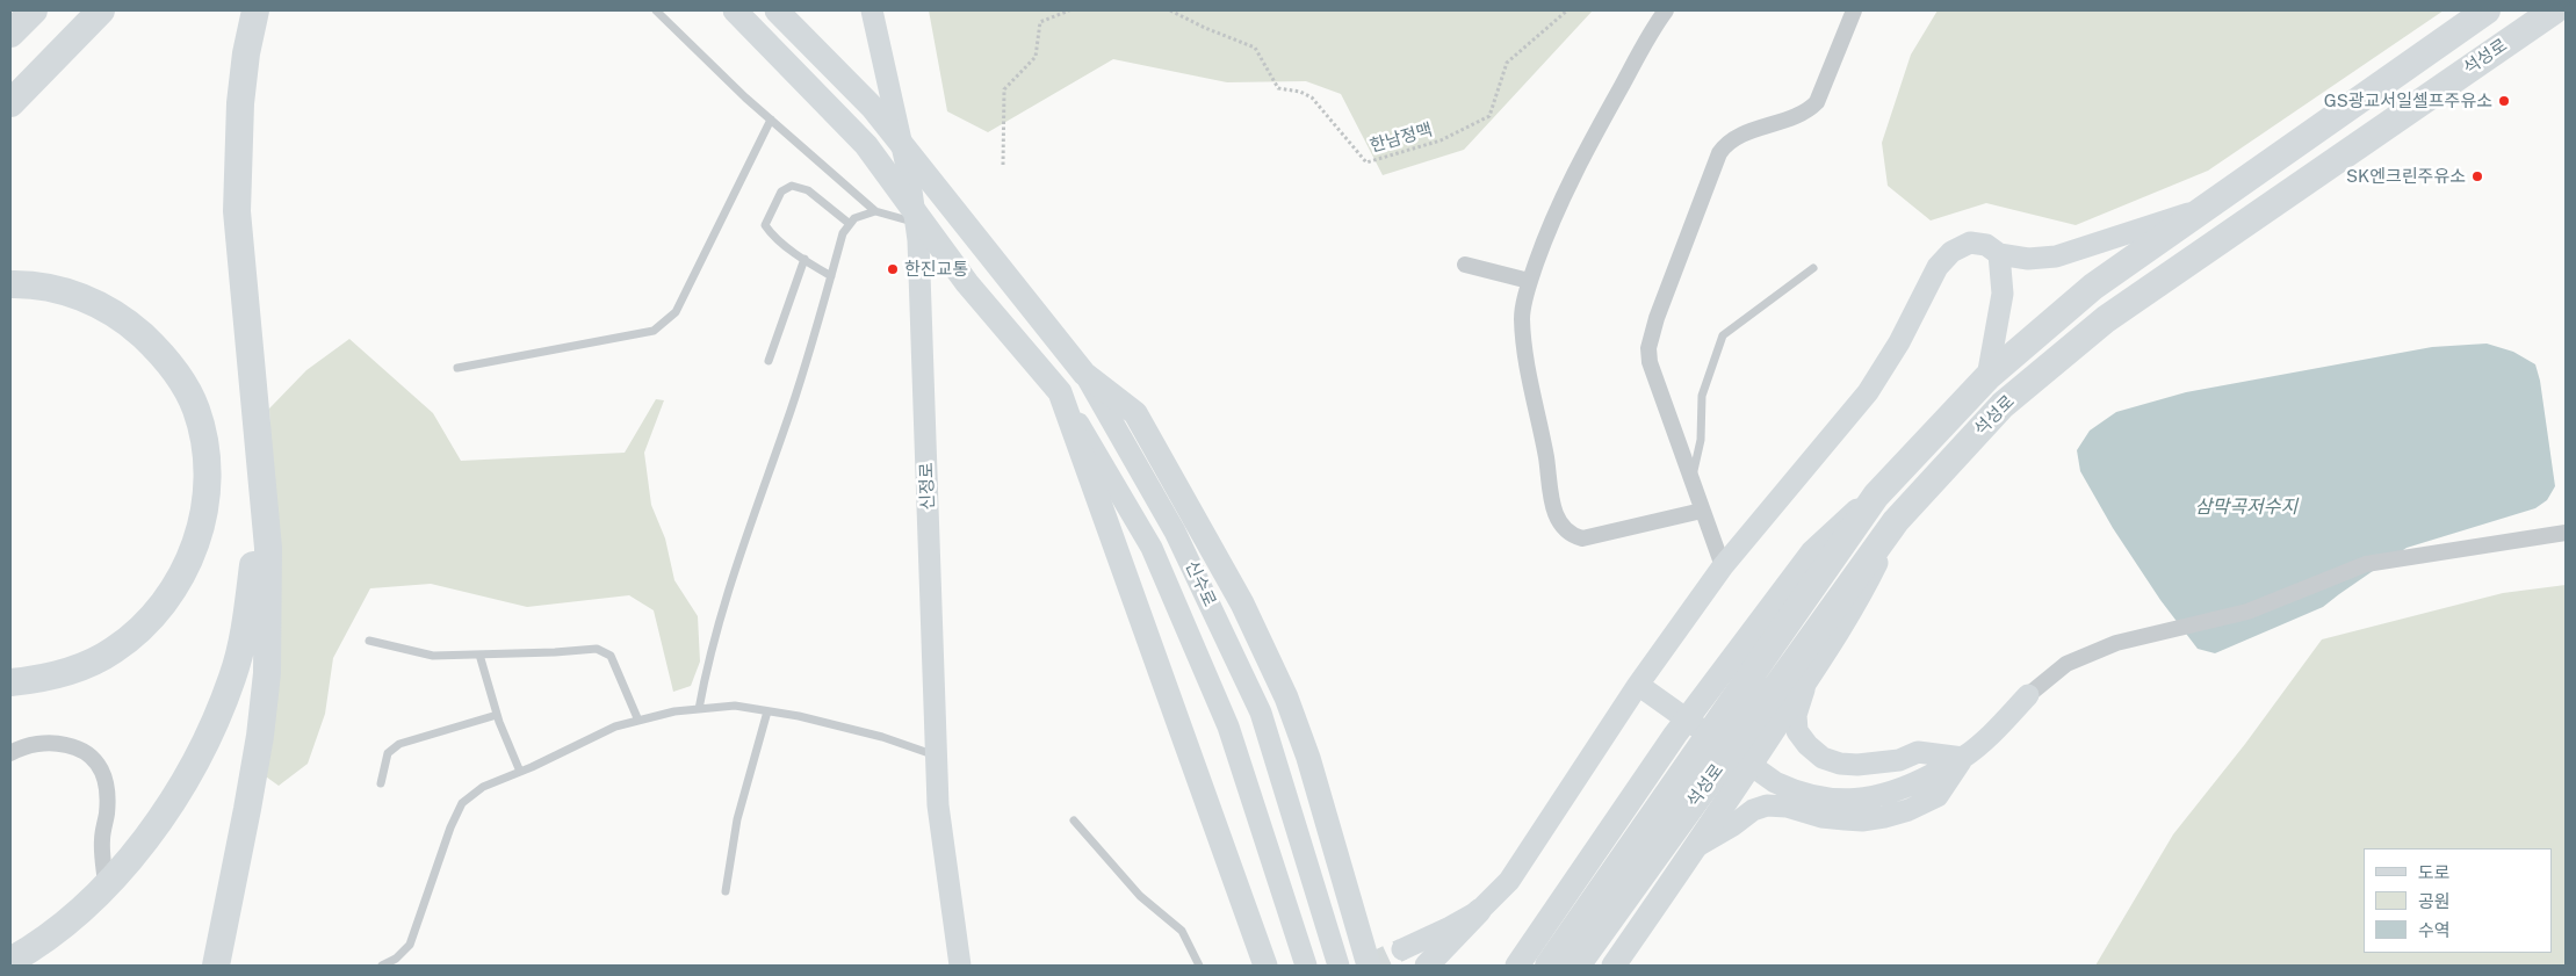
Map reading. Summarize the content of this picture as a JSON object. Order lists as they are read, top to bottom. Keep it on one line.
{"streets":{"highway":["석성로"],"main road":["신수로"],"street":["신정로"],"path":["한남정맥"]},"water":["삼막곡저수지"],"places":["GS광교서일셀프주유소","SK엔크린주유소","한진교통"],"legend":["도로","공원","수역"]}
